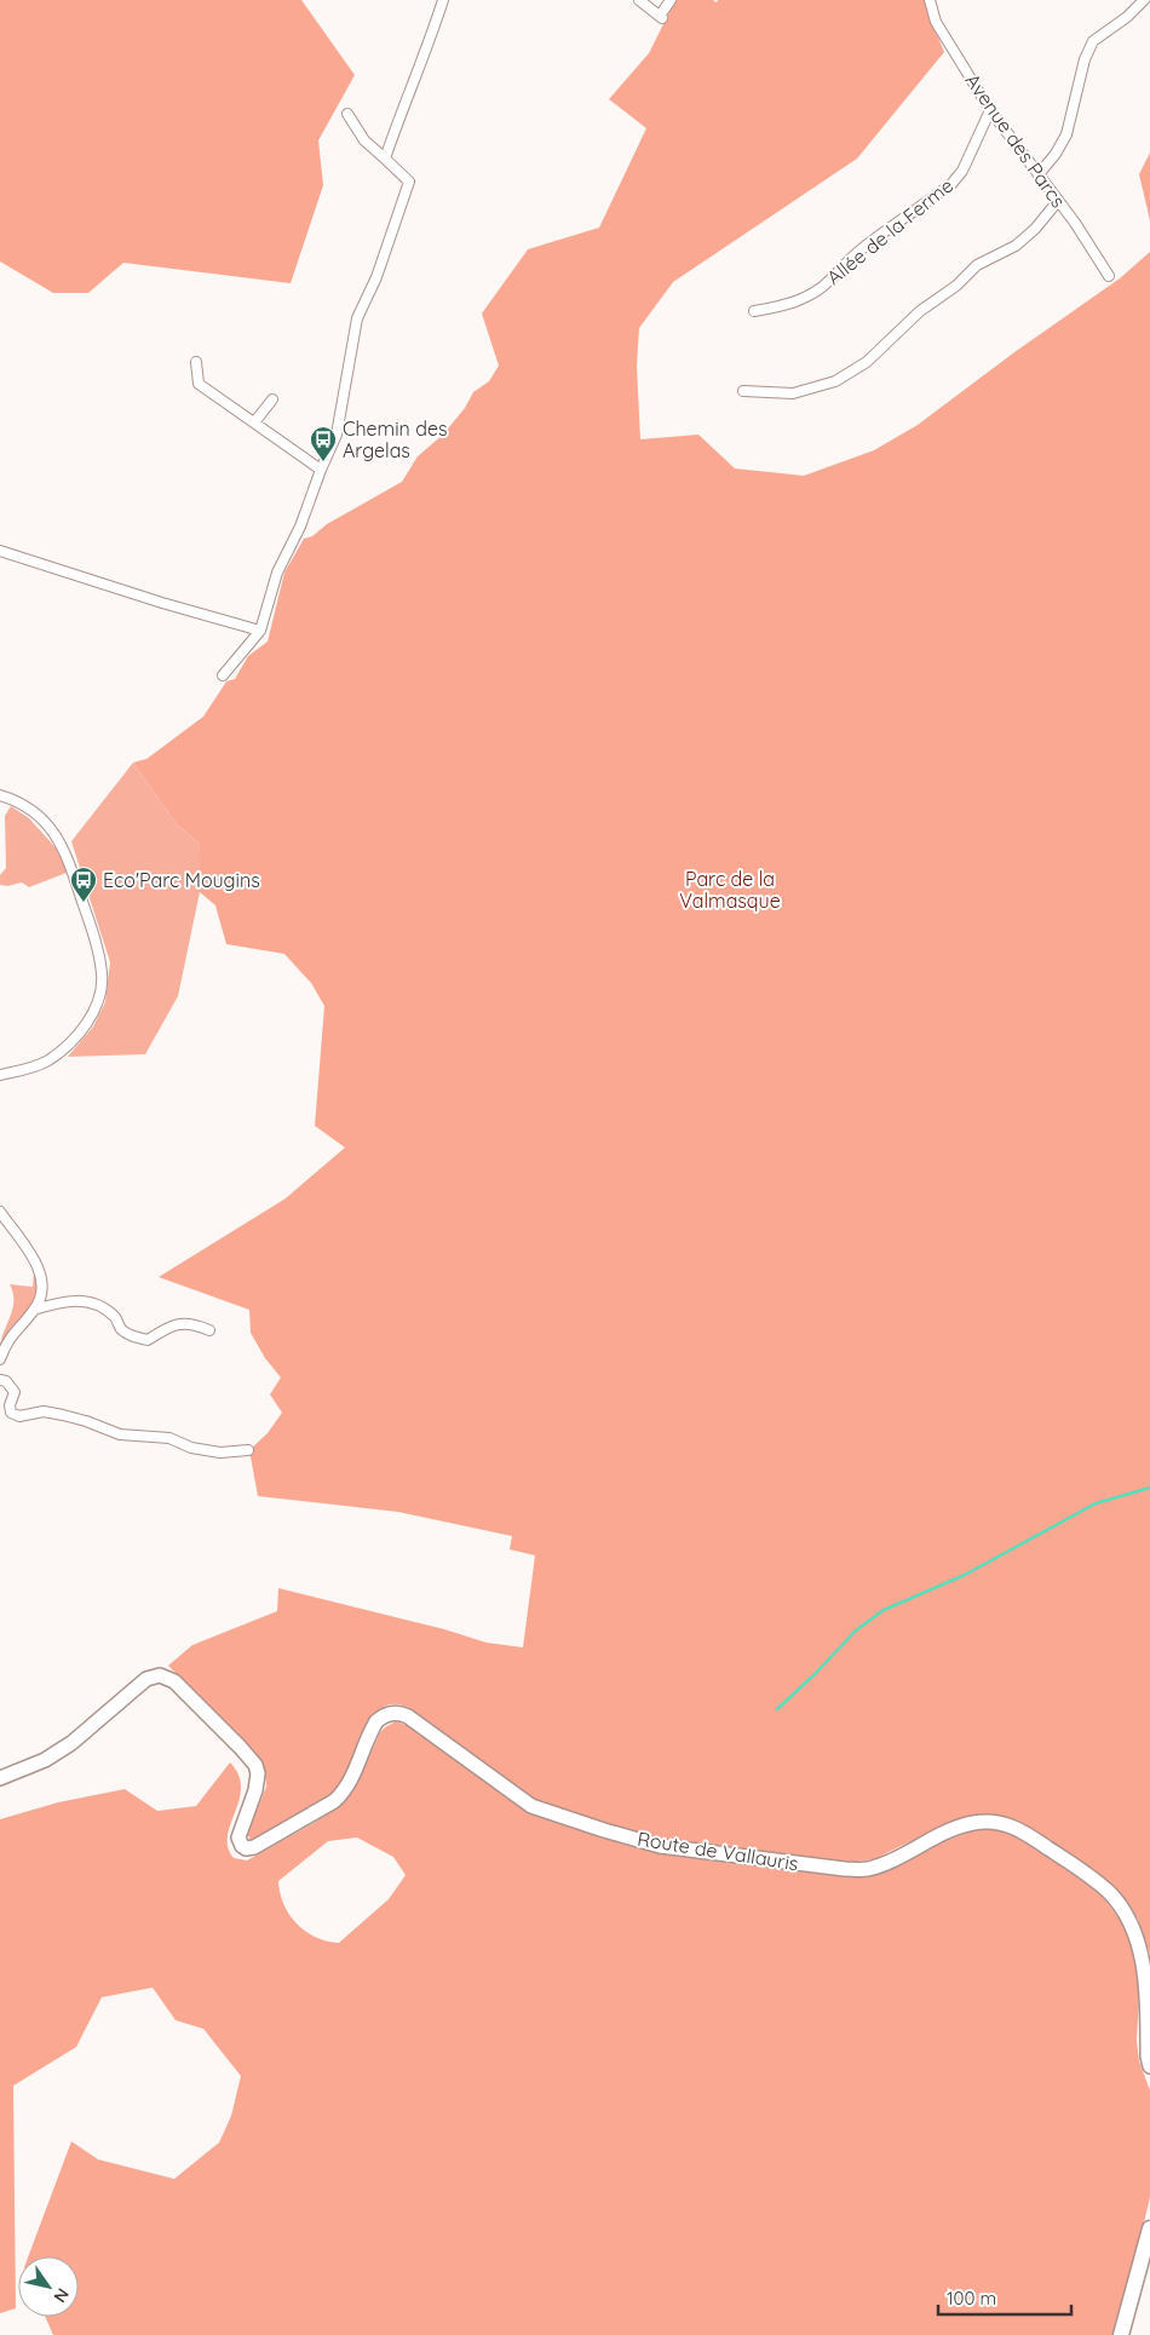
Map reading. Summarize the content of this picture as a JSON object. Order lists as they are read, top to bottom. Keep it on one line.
{"streets":{"main road":["Route de Vallauris"],"street":["Avenue des Parcs","Allée de la Ferme"]},"crossings":[["Avenue des Parcs","Allée de la Ferme"]],"parks":["Parc de la Valmasque"],"places":{"bus stop":["Chemin des Argelas","Eco'Parc Mougins"]},"scale_bar":"100 m","north":"bottom right"}
